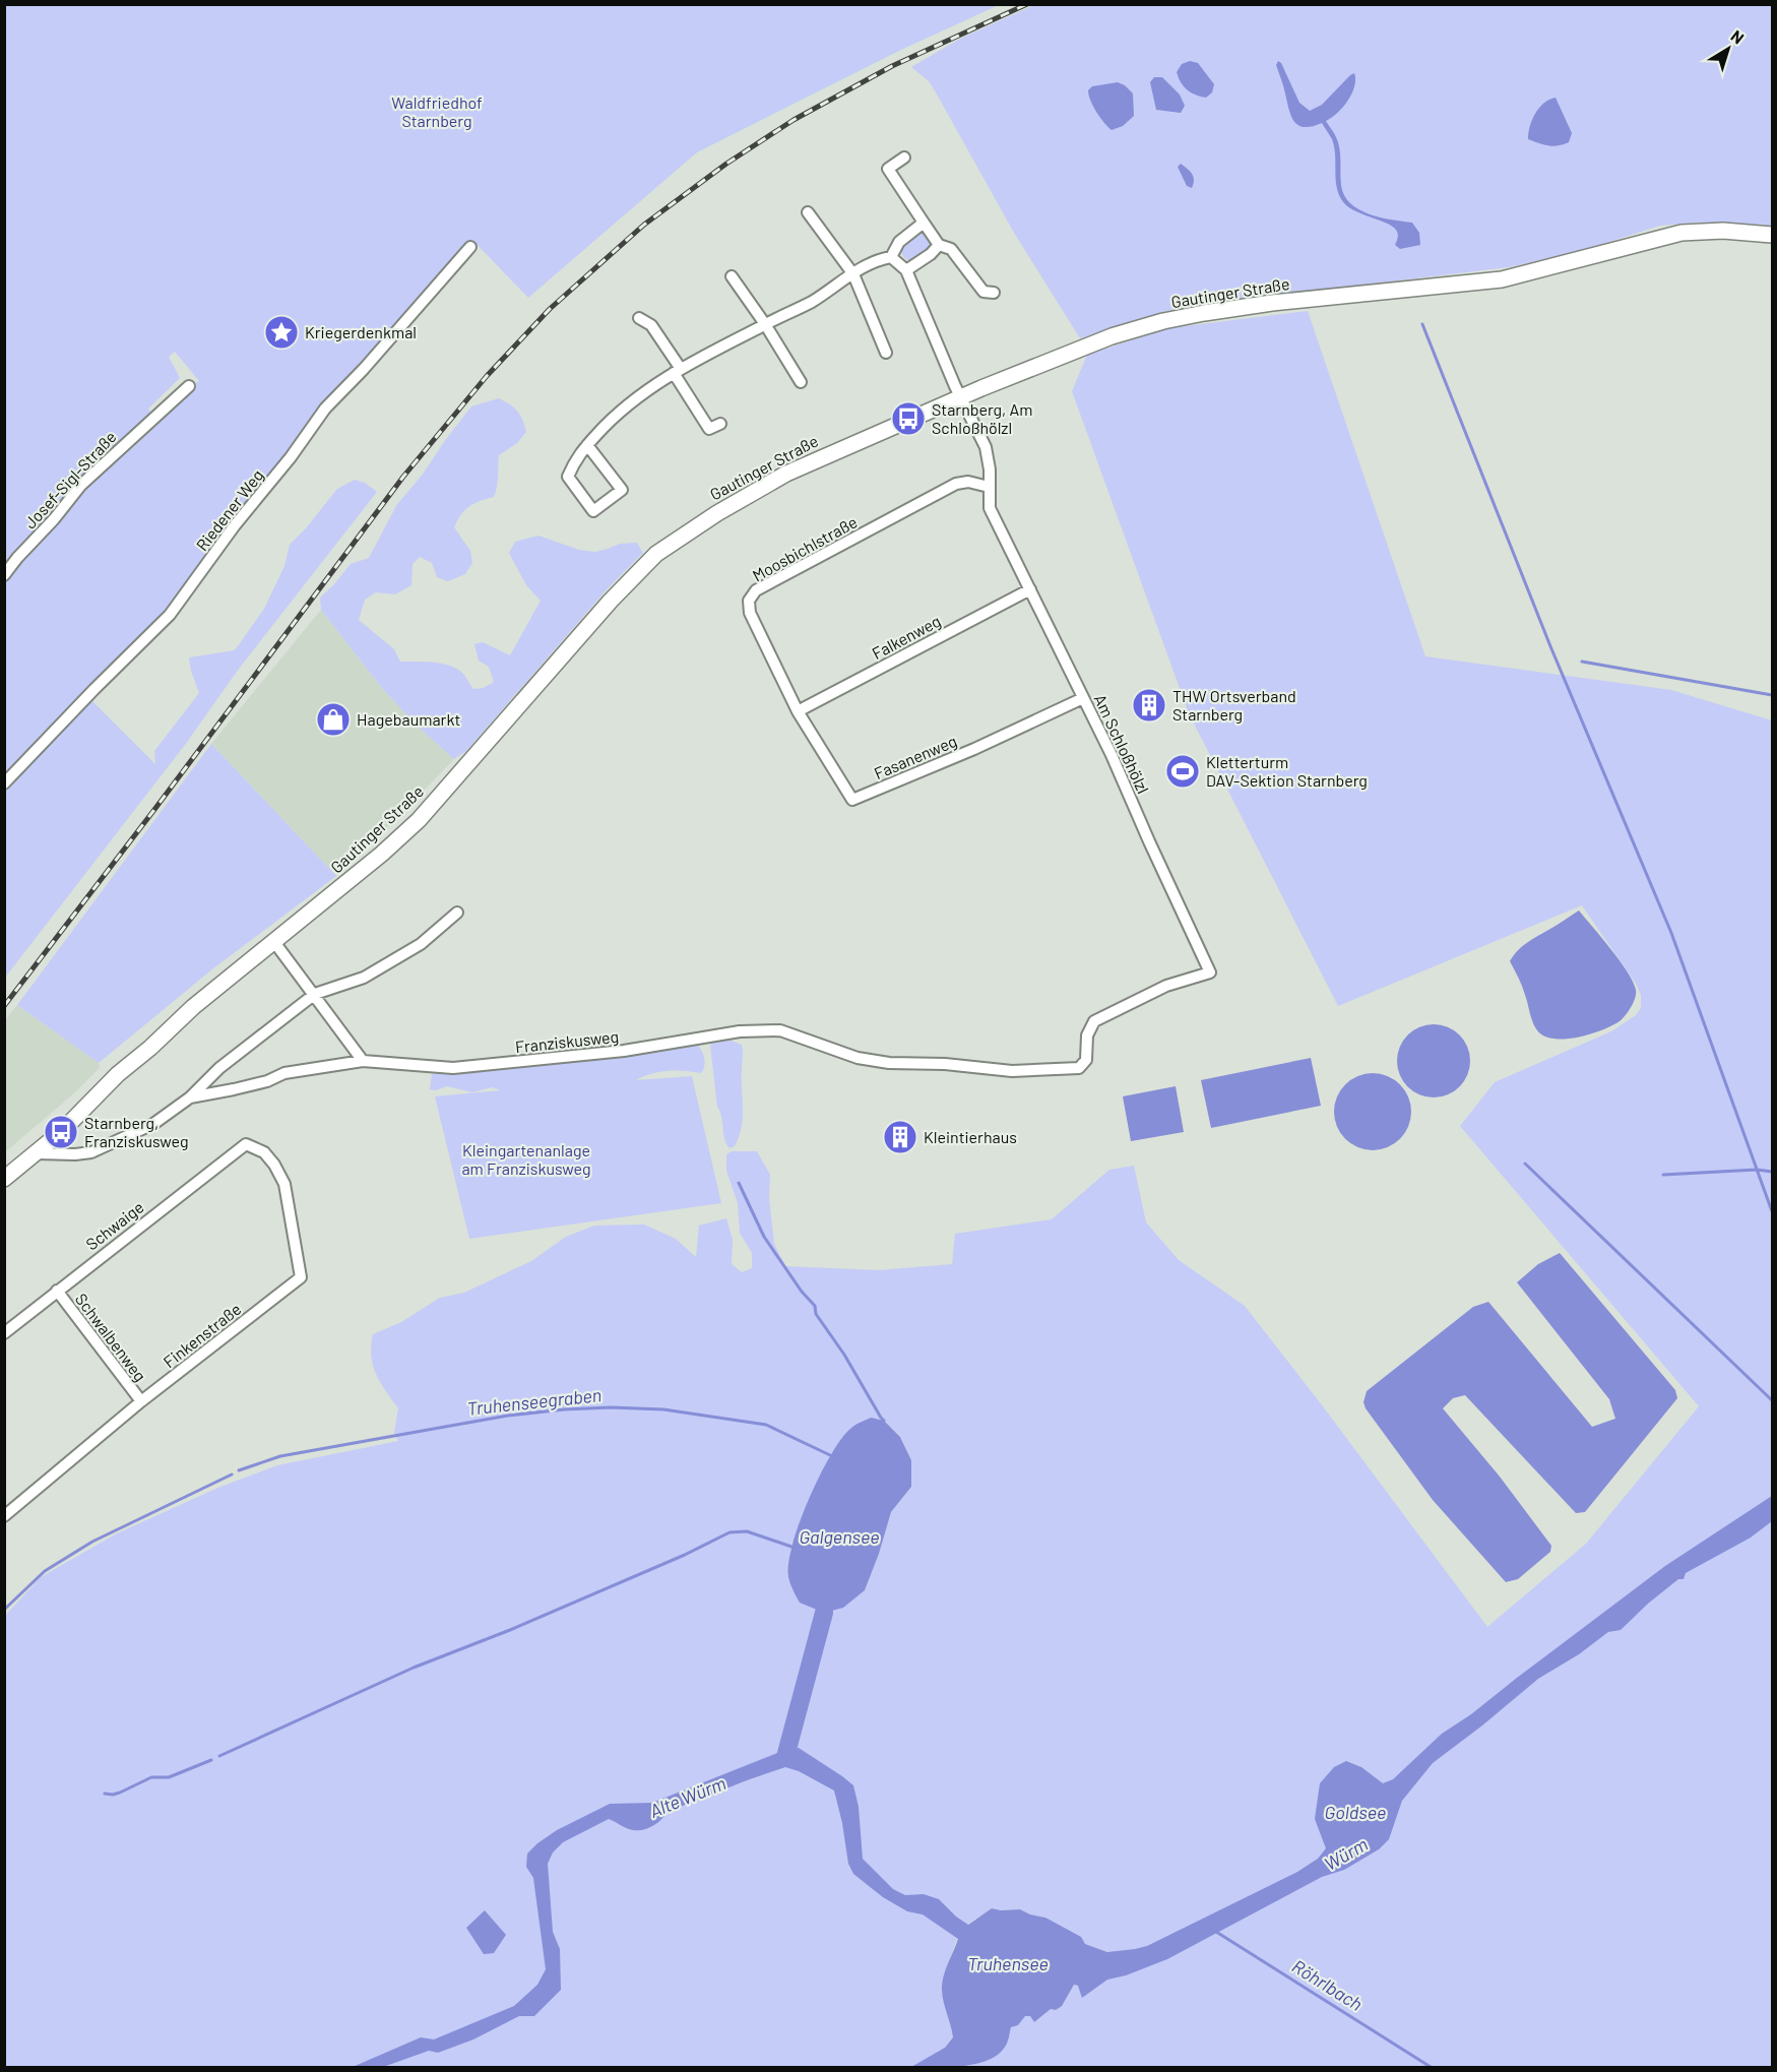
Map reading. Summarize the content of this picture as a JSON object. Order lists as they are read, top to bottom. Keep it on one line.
{"streets":{"main road":["Gautinger Straße"],"street":["Josef-Sigl-Straße","Riedener Weg","Moosbichlstraße","Falkenweg","Am Schloßhölzl","Fasanenweg","Franziskusweg","Schwaige","Finkenstraße","Schwalbenweg"]},"crossings":[["Gautinger Straße","Am Schloßhölzl"],["Gautinger Straße","Franziskusweg"],["Moosbichlstraße","Falkenweg"],["Moosbichlstraße","Am Schloßhölzl"],["Moosbichlstraße","Fasanenweg"],["Falkenweg","Am Schloßhölzl"],["Falkenweg","Fasanenweg"],["Am Schloßhölzl","Fasanenweg"],["Am Schloßhölzl","Franziskusweg"],["Schwaige","Finkenstraße"],["Schwaige","Schwalbenweg"],["Finkenstraße","Schwalbenweg"]],"water":["Truhenseegraben","Galgensee","Alte Würm","Goldsee","Würm","Truhensee","Röhrlbach"],"parks":["Waldfriedhof Starnberg","Kleingartenanlage am Franziskusweg"],"places":{"place":["Kriegerdenkmal"],"bus stop":["Starnberg, Am Schloßhölzl","Starnberg, Franziskusweg"],"building":["THW Ortsverband Starnberg","Kleintierhaus"],"shop":["Hagebaumarkt"],"sports":["Kletterturm DAV-Sektion Starnberg"]},"north":"top right"}
